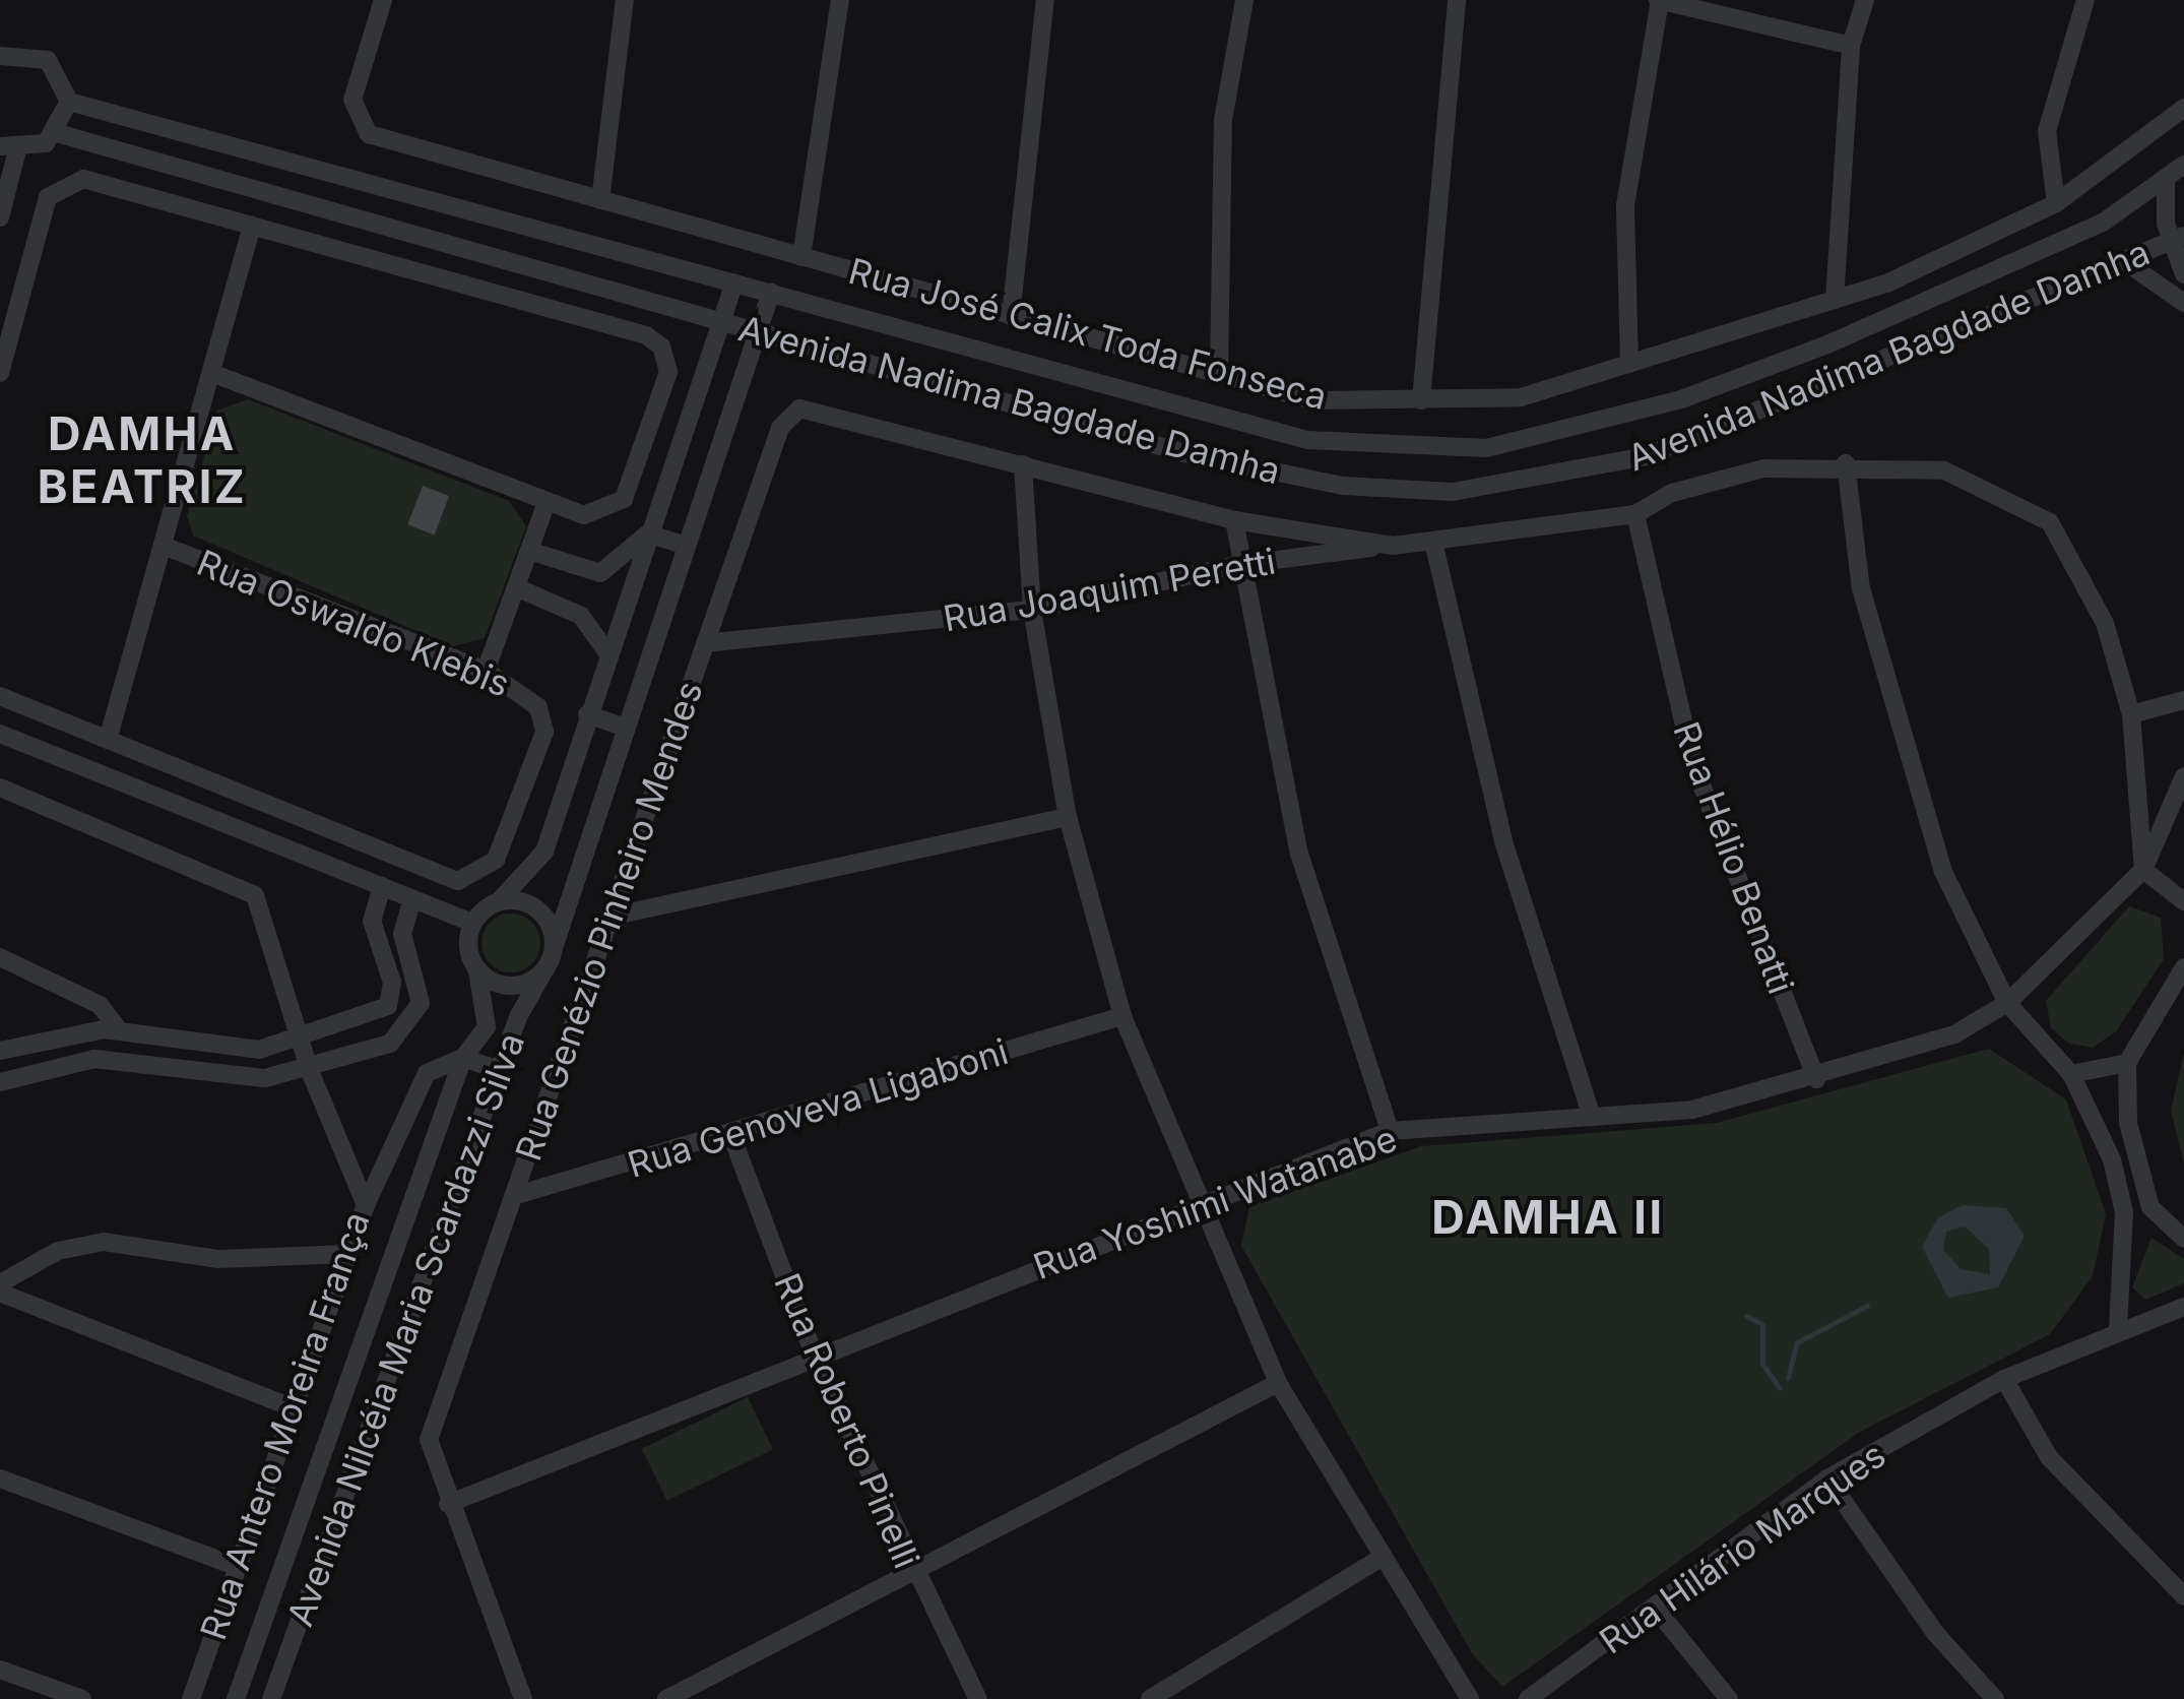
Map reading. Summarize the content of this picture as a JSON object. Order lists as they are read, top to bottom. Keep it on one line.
{"streets":{"street":["Rua José Calix Toda Fonseca","Avenida Nadima Bagdade Damha","Rua Joaquim Peretti","Rua Oswaldo Klebis","Rua Hélio Benatti","Rua Genézio Pinheiro Mendes","Rua Genoveva Ligaboni","Rua Yoshimi Watanabe","Avenida Nilcéia Maria Scardazzi Silva","Rua Roberto Pinelli","Rua Antero Moreira França","Rua Hilário Marques"]},"crossings":[["Avenida Nadima Bagdade Damha","Avenida Nilcéia Maria Scardazzi Silva"],["Rua Joaquim Peretti","Rua Genézio Pinheiro Mendes"],["Rua Hélio Benatti","Rua Yoshimi Watanabe"],["Rua Genézio Pinheiro Mendes","Rua Genoveva Ligaboni"],["Rua Genézio Pinheiro Mendes","Rua Yoshimi Watanabe"],["Rua Genoveva Ligaboni","Rua Roberto Pinelli"],["Rua Yoshimi Watanabe","Rua Roberto Pinelli"]],"districts":["DAMHA BEATRIZ","DAMHA II"]}
